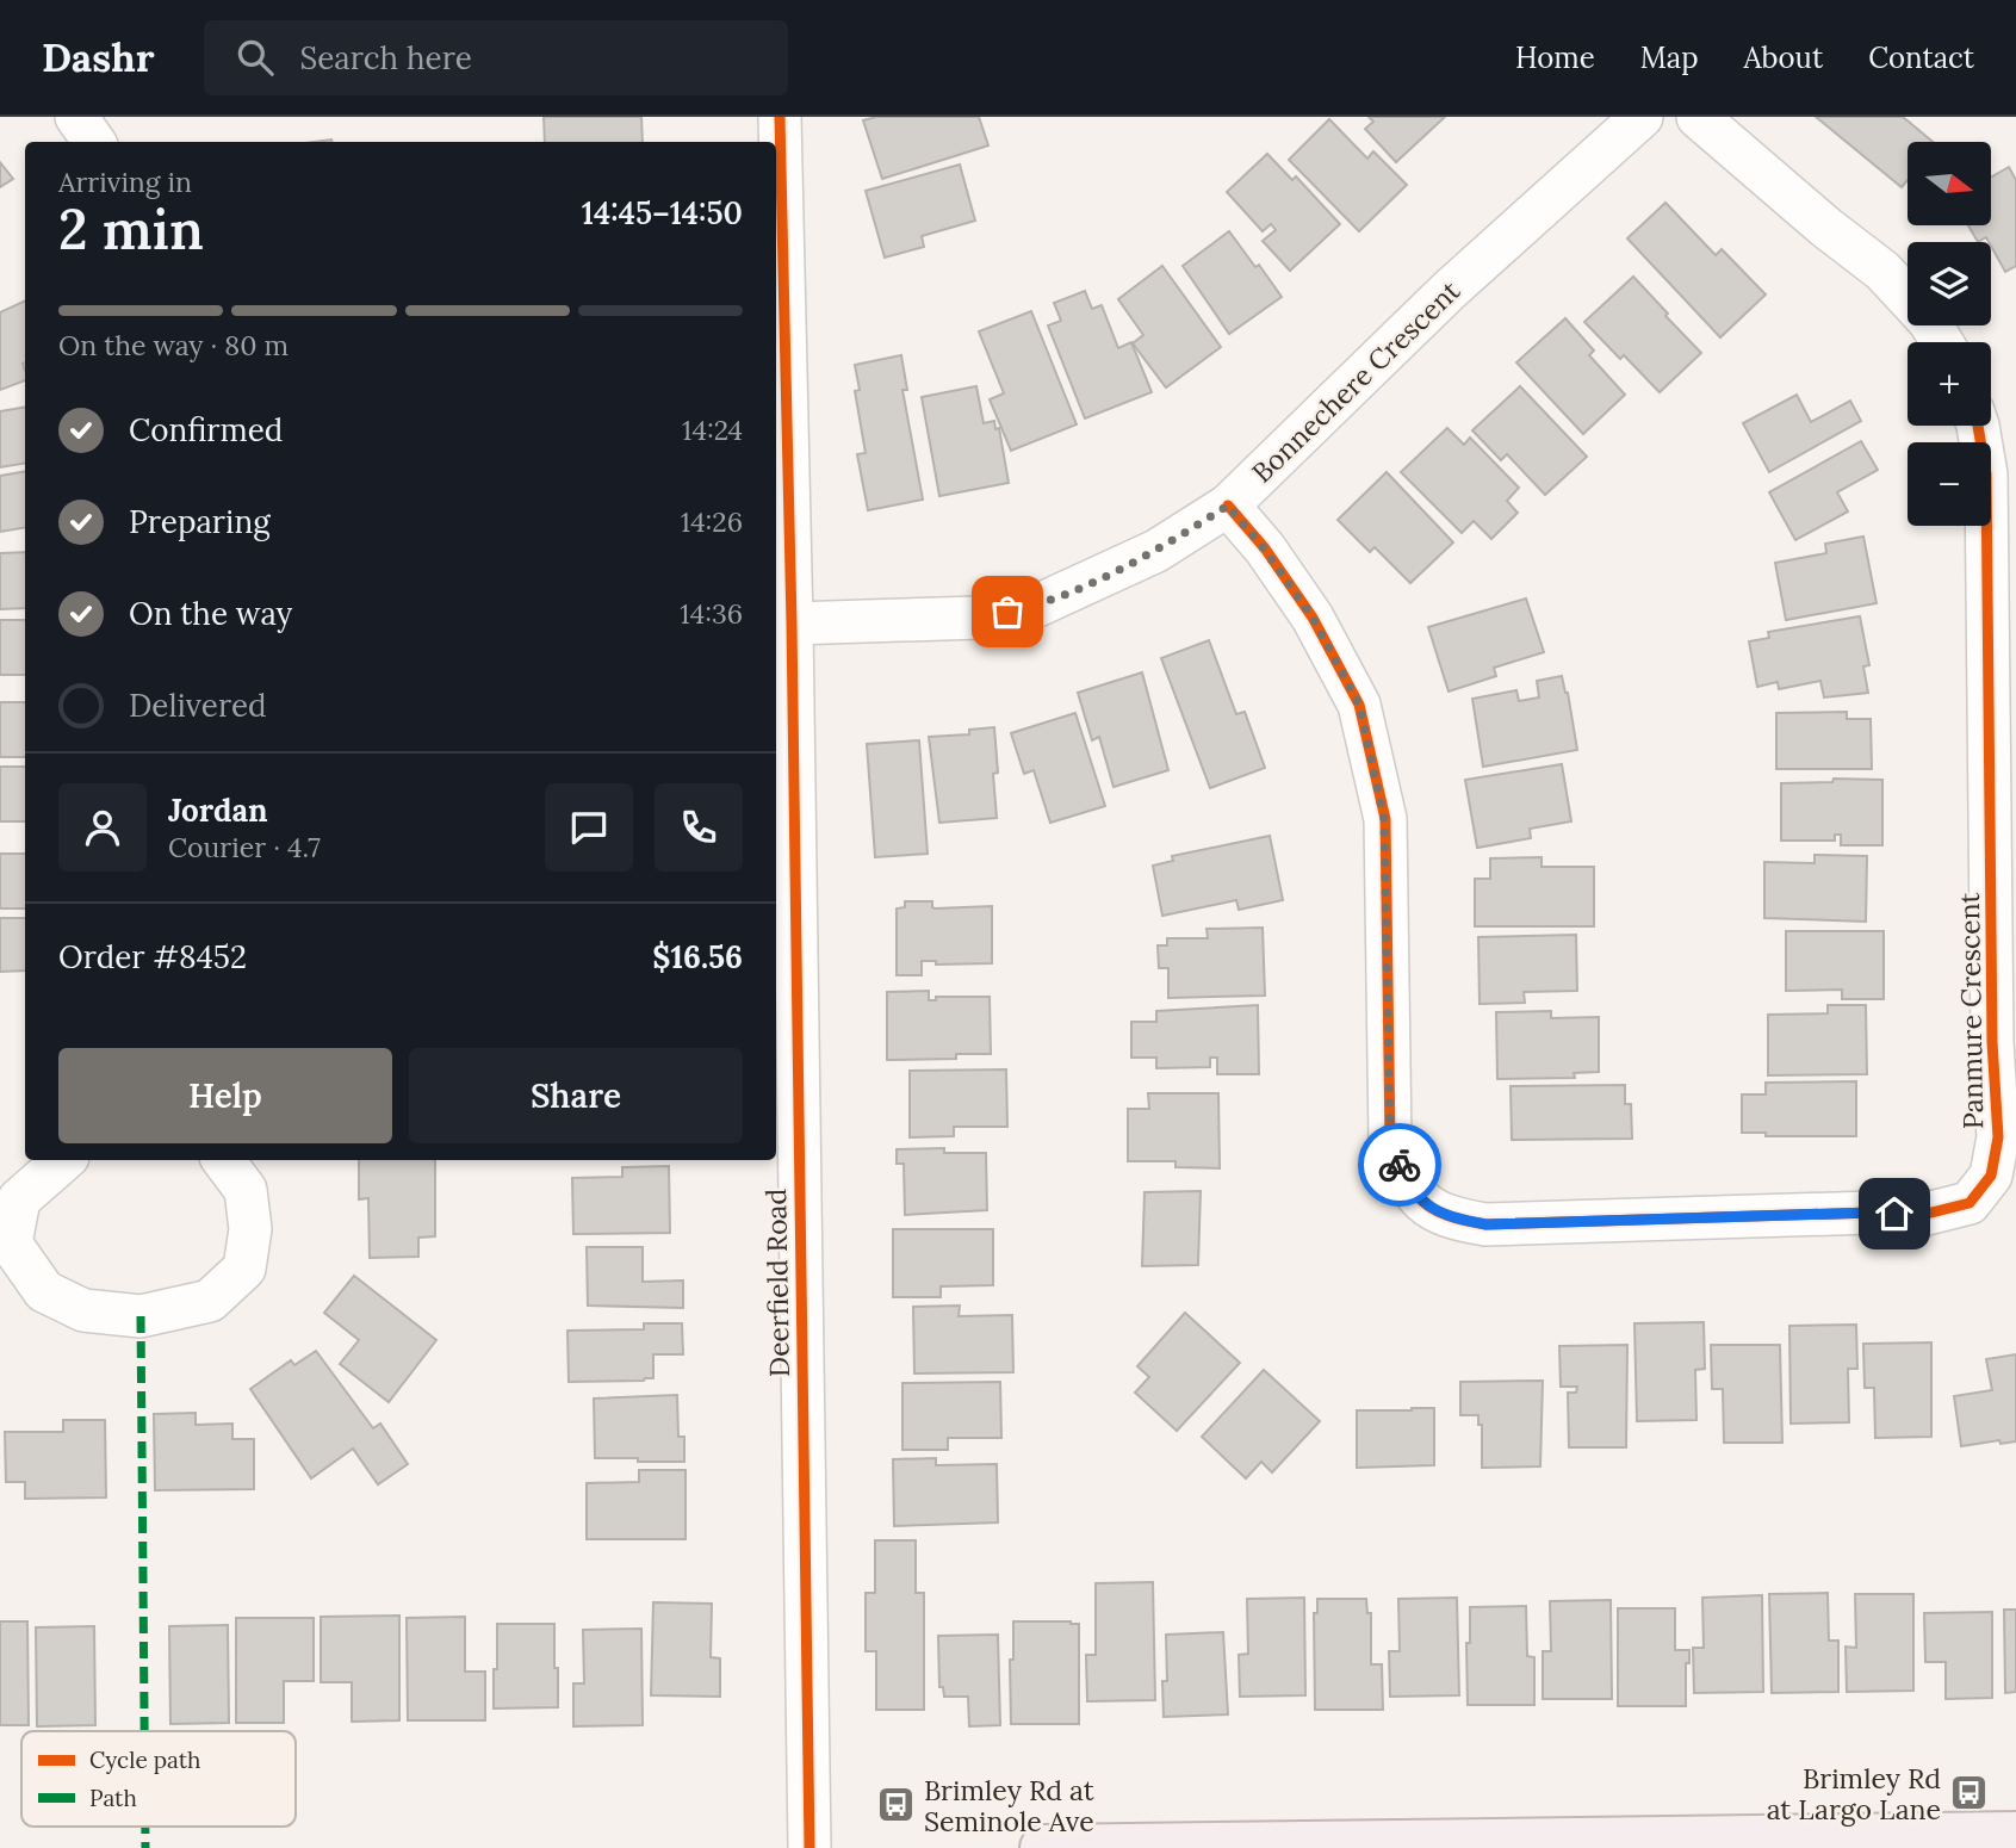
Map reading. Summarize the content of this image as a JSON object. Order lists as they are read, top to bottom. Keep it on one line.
{"streets":{"street":["Bonnechere Crescent","Panmure Crescent","Deerfield Road"]},"crossings":[["Bonnechere Crescent","Panmure Crescent"],["Bonnechere Crescent","Deerfield Road"]],"places":{"bus stop":["Brimley Rd at Largo Lane","Brimley Rd at Seminole Ave"]},"legend":["Cycle path","Path"],"north":"right","page":{"header":"Dashr","search":"Search here","nav":["Home","Map","About","Contact"],"map_buttons":["+","−"],"heading":["2 min","Arriving in","14:45–14:50"],"panel":["Jordan","Courier · 4.7","Order #8452","$16.56"],"bar":"On the way · 80 m","list":[["Confirmed","14:24"],["Preparing","14:26"],["On the way","14:36"],"Delivered"],"buttons":["Help","Share"]}}
